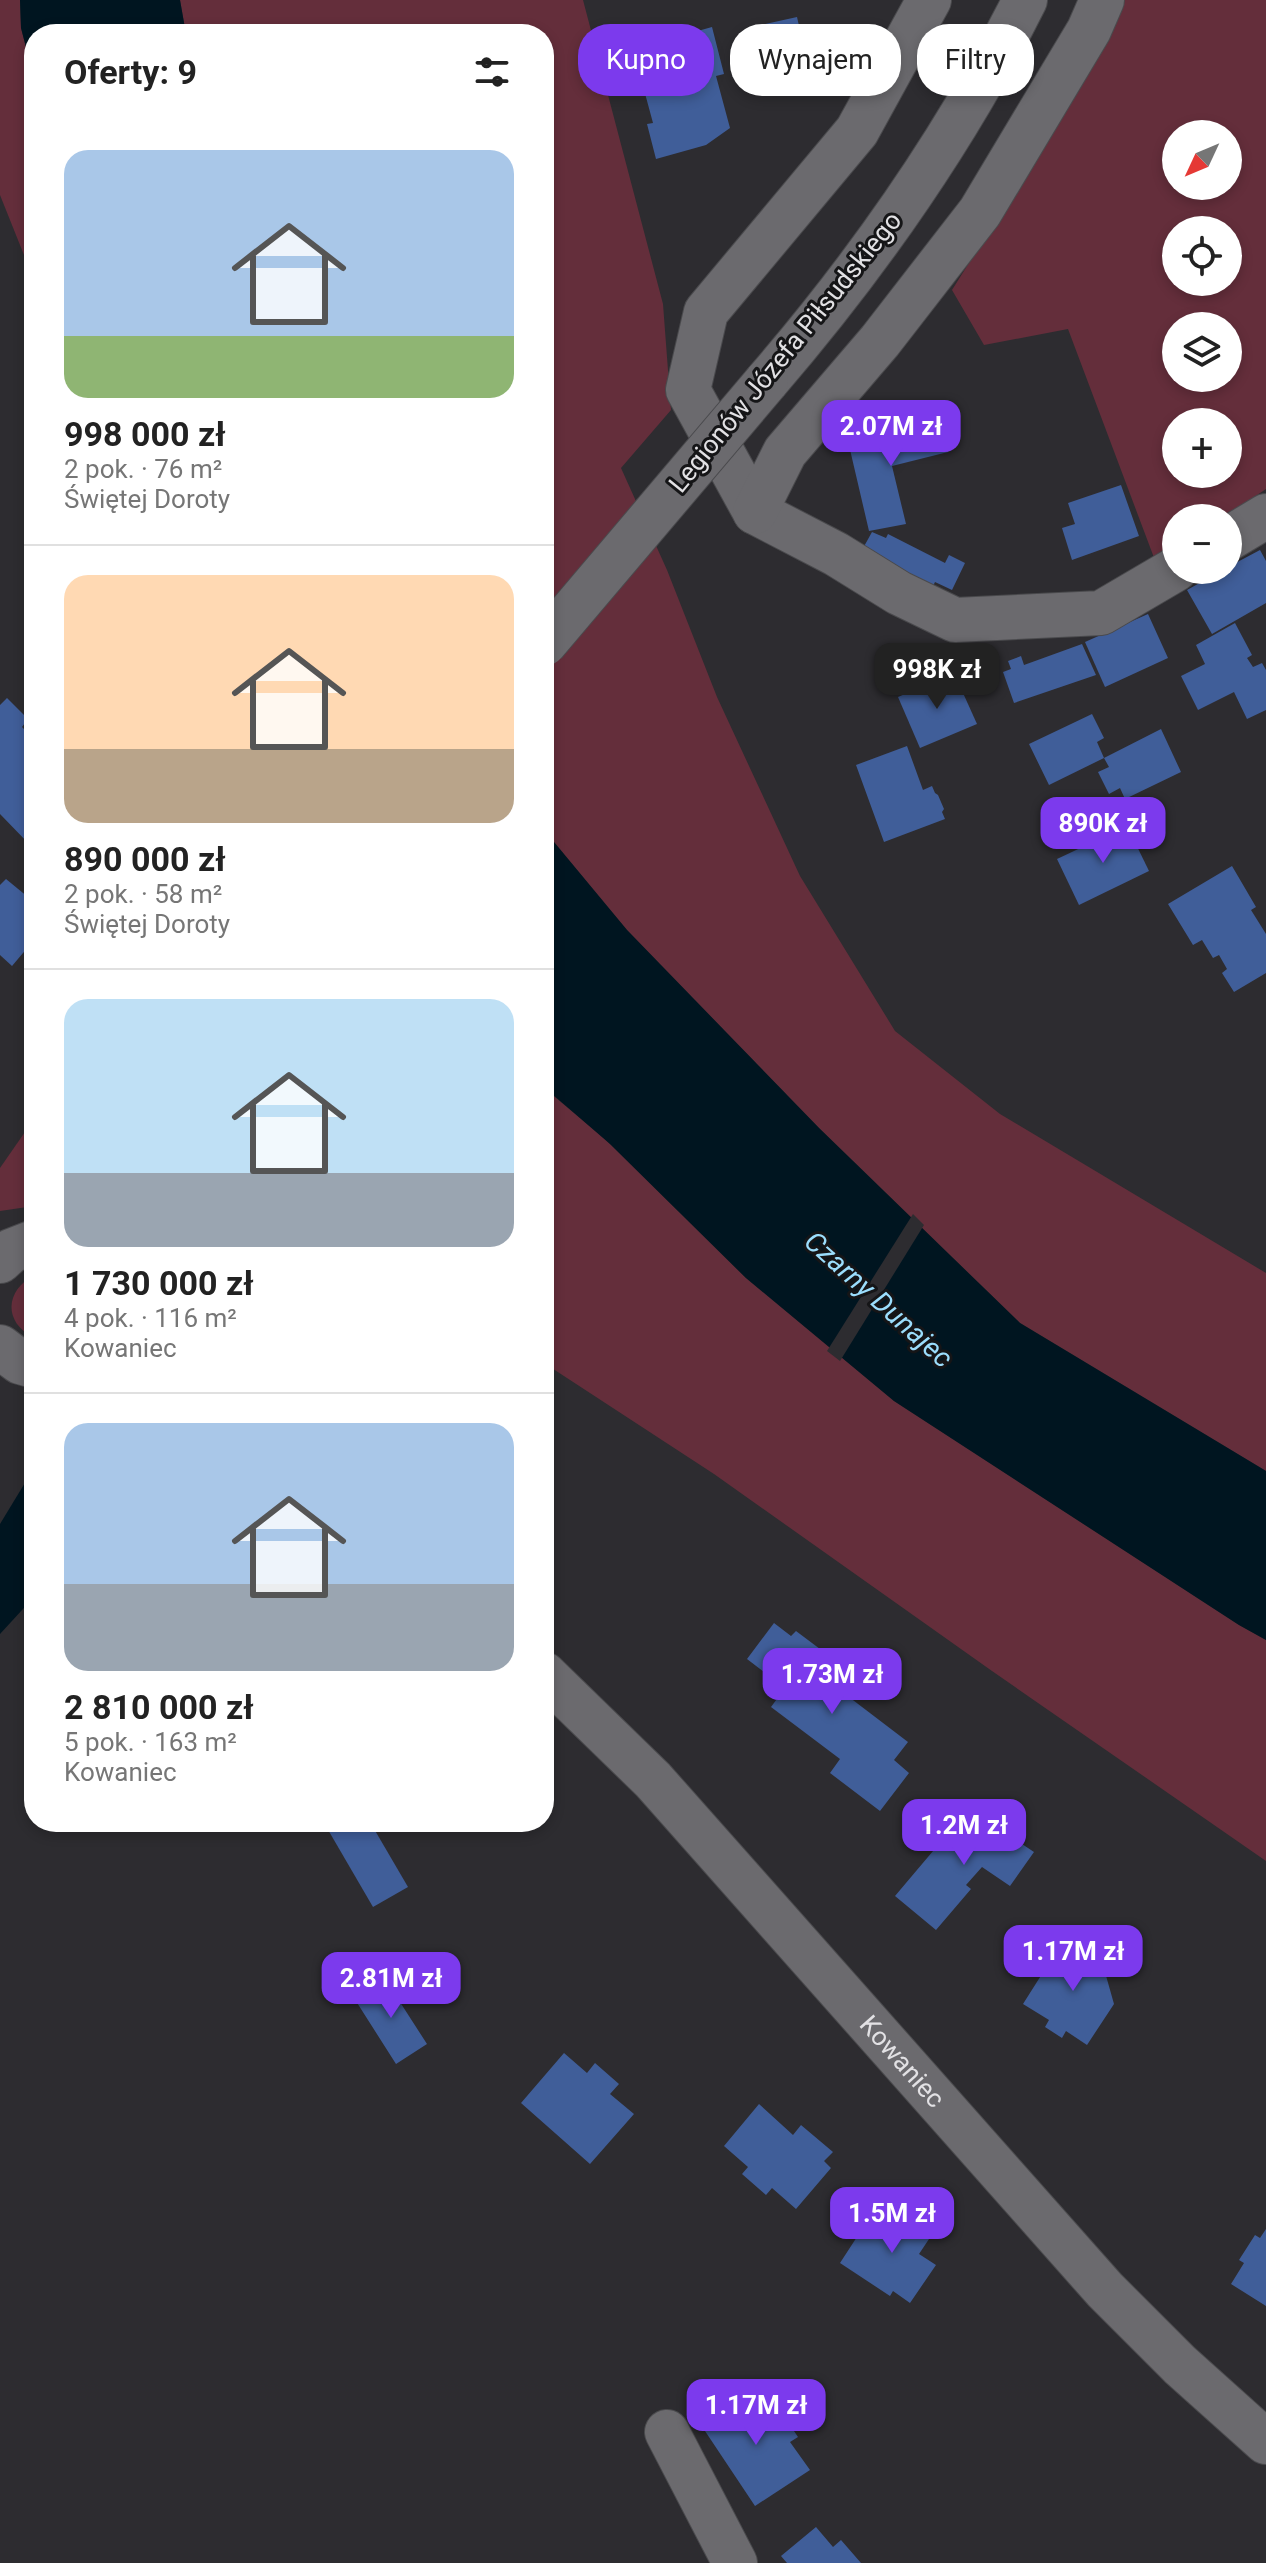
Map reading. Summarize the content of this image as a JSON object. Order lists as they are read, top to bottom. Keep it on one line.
{"streets":{"street":["Legionów Józefa Piłsudskiego","Kowaniec"]},"water":["Czarny Dunajec"],"north":"bottom left","page":{"chip":["Kupno","Wynajem","Filtry"],"heading":"Oferty: 9","map_buttons":["+","−"],"list":[{"name":"998 000 zł","note":"2 pok. · 76 m² · Świętej Doroty"},{"name":"890 000 zł","note":"2 pok. · 58 m² · Świętej Doroty"},{"name":"1 730 000 zł","note":"4 pok. · 116 m² · Kowaniec"},{"name":"2 810 000 zł","note":"5 pok. · 163 m² · Kowaniec"}],"price":["2.07M zł","998K zł","890K zł","1.73M zł","1.2M zł","1.17M zł","2.81M zł","1.5M zł","1.17M zł"]}}
